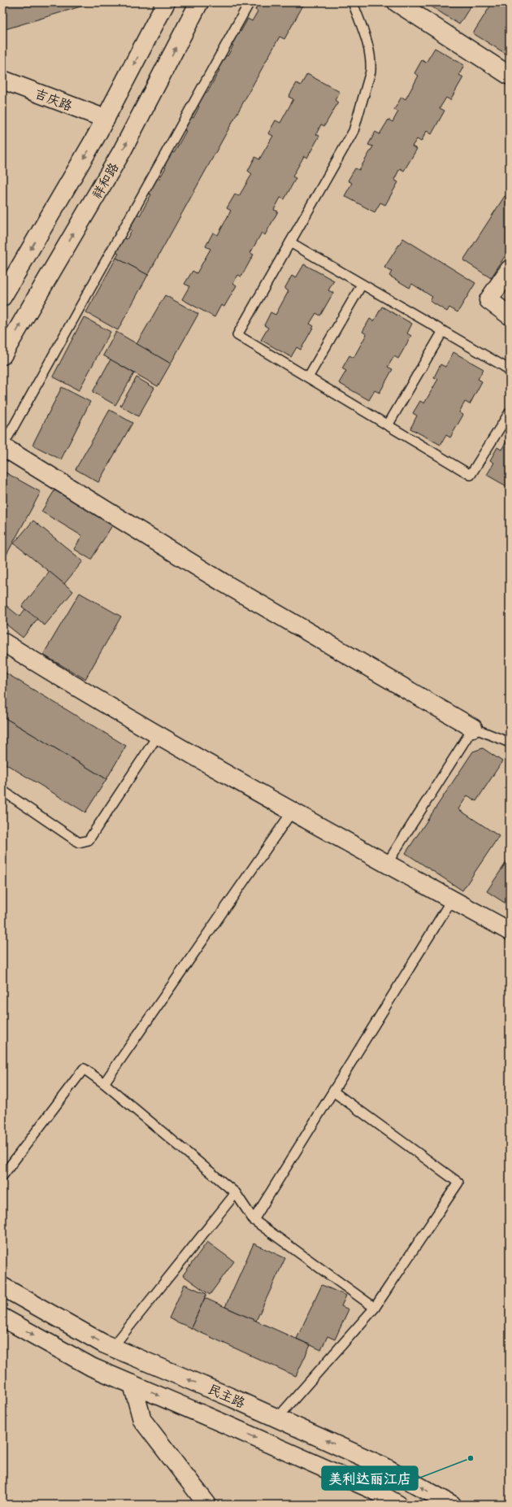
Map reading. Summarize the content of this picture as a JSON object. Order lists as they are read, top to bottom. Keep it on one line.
{"streets":{"main road":["吉庆路","祥和路","民主路"]},"places":["美利达丽江店"]}
